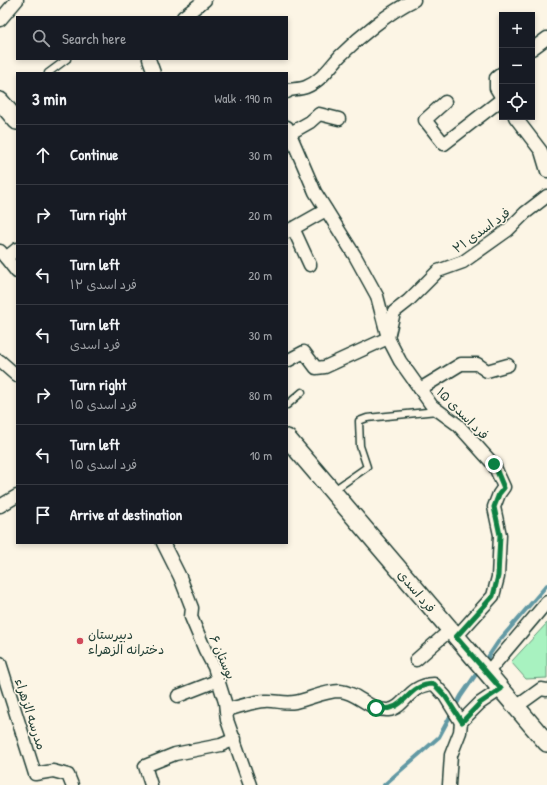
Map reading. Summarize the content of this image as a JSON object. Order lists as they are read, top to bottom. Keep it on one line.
{"streets":{"main road":["فرد اسدی"],"street":["فرد اسدی ۲۱","فرد اسدی ۱۵","بوستان ۶","مدرسه الزهراء"]},"crossings":[["فرد اسدی ۲۱","فرد اسدی ۱۵"],["فرد اسدی ۱۵","فرد اسدی"]],"places":["دبیرستان دخترانه الزهراء"],"page":{"map_buttons":["+","−"],"search":"Search here","heading":["3 min","Walk · 190 m"],"list":[["Continue","30 m"],["Turn right","20 m"],["Turn left","فرد اسدی ۱۲","20 m"],["Turn left","فرد اسدی","30 m"],["Turn right","فرد اسدی ۱۵","80 m"],["Turn left","فرد اسدی ۱۵","10 m"],"Arrive at destination"]}}
